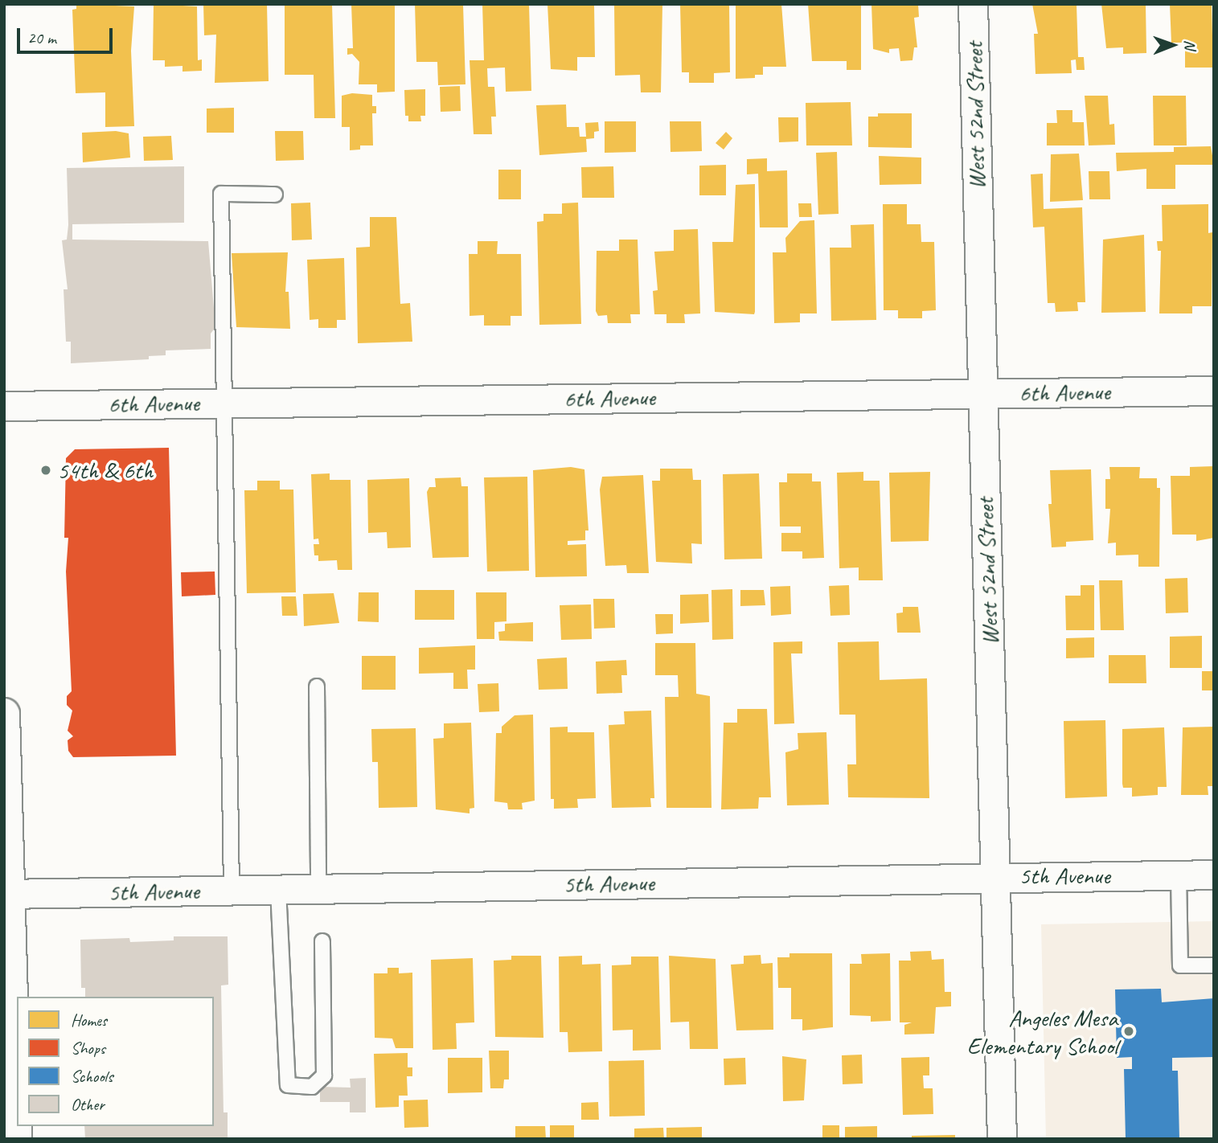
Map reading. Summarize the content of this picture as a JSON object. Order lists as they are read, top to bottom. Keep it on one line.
{"streets":{"street":["West 52nd Street","6th Avenue","5th Avenue"]},"crossings":[["West 52nd Street","6th Avenue"],["West 52nd Street","5th Avenue"]],"places":["54th & 6th","Angeles Mesa Elementary School"],"legend":["Homes","Shops","Schools","Other"],"scale_bar":"20 m","north":"right"}
